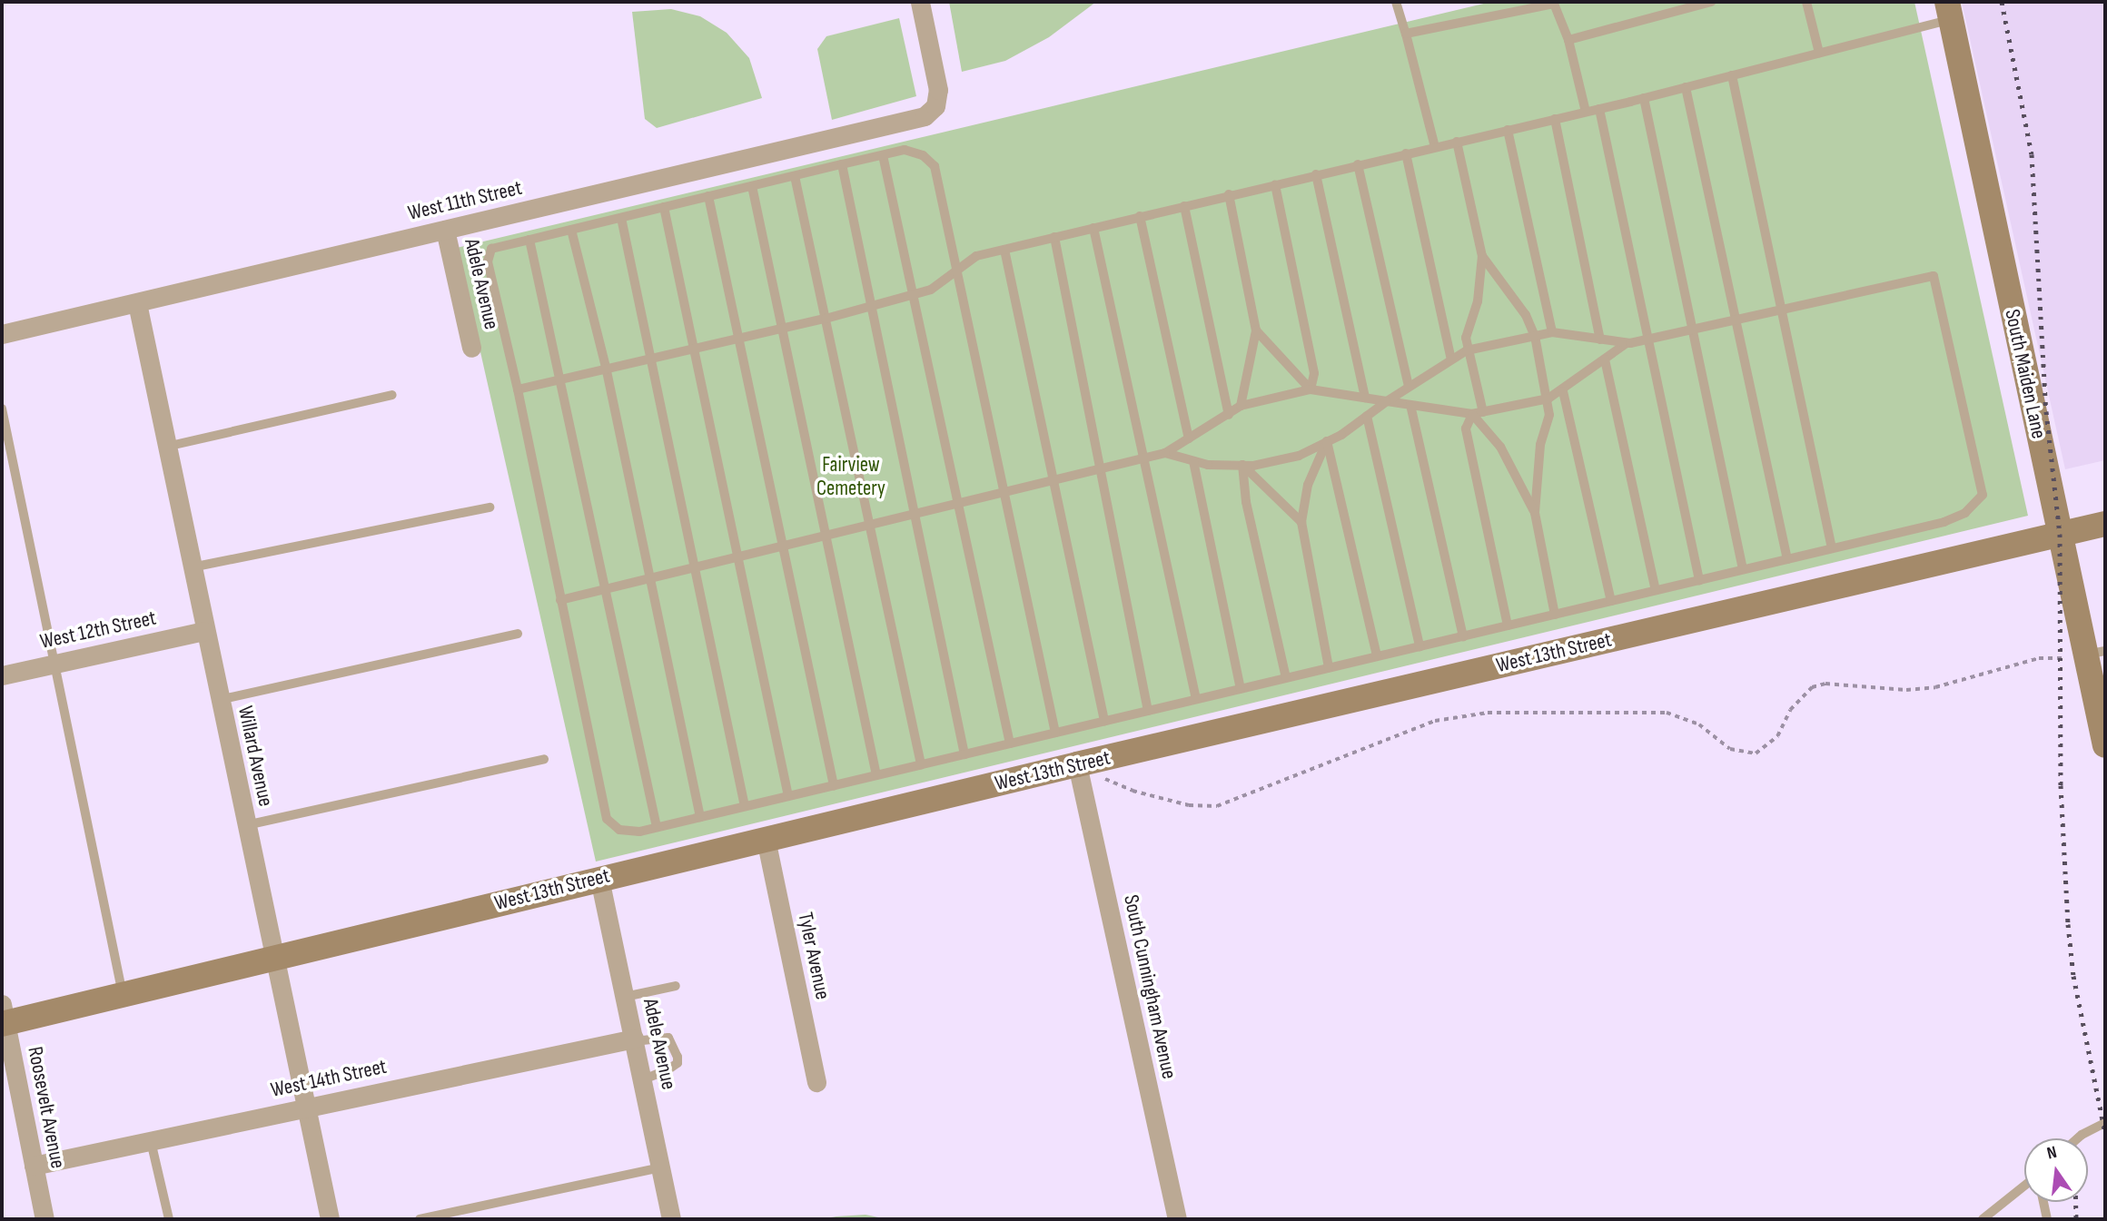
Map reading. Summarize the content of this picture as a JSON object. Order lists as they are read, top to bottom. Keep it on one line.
{"streets":{"street":["West 11th Street","Adele Avenue","South Maiden Lane","West 12th Street","West 13th Street","Willard Avenue","Tyler Avenue","South Cunningham Avenue","West 14th Street","Roosevelt Avenue"]},"crossings":[["West 11th Street","Adele Avenue"],["West 11th Street","Willard Avenue"],["Adele Avenue","West 13th Street"],["Adele Avenue","West 14th Street"],["South Maiden Lane","West 13th Street"],["West 12th Street","Willard Avenue"],["West 13th Street","Willard Avenue"],["West 13th Street","Tyler Avenue"],["West 13th Street","South Cunningham Avenue"],["West 13th Street","Roosevelt Avenue"],["Willard Avenue","West 14th Street"],["West 14th Street","Roosevelt Avenue"]],"parks":["Fairview Cemetery"],"north":"top"}
